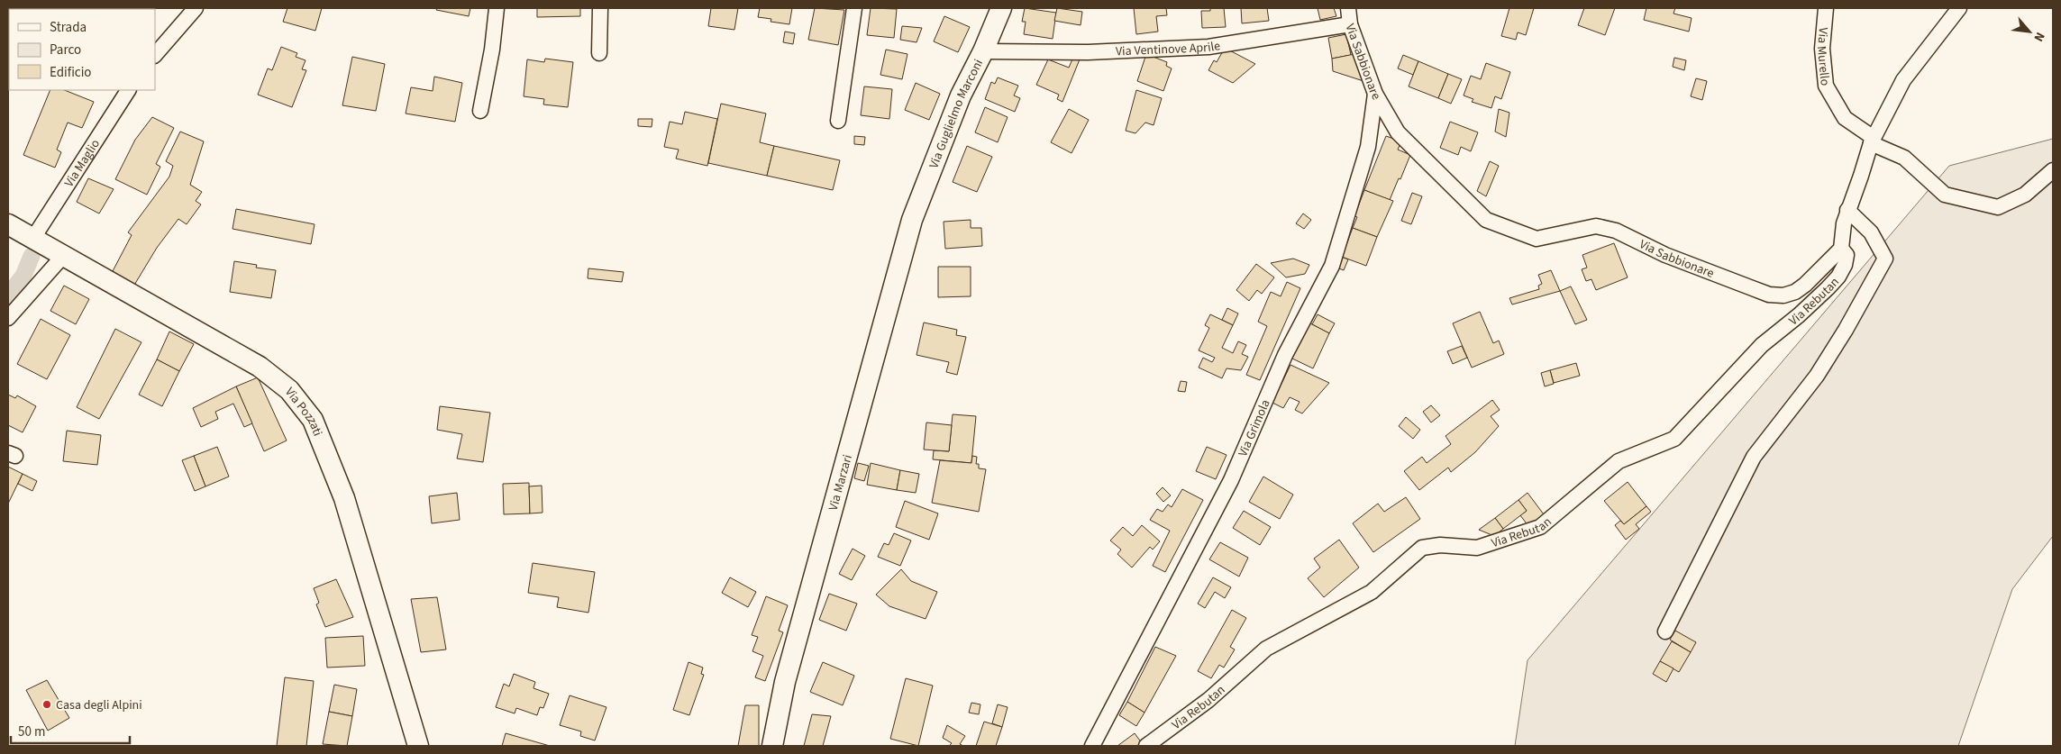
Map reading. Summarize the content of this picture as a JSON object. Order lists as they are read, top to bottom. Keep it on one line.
{"streets":{"street":["Via Ventinove Aprile","Via Murello","Via Sabbionare","Via Guglielmo Marconi","Via Maglio","Via Rebutan","Via Pozzati","Via Grimola","Via Marzari"]},"crossings":[["Via Ventinove Aprile","Via Sabbionare"],["Via Ventinove Aprile","Via Guglielmo Marconi"],["Via Sabbionare","Via Rebutan"],["Via Sabbionare","Via Grimola"],["Via Guglielmo Marconi","Via Marzari"],["Via Maglio","Via Pozzati"]],"places":["Casa degli Alpini"],"legend":["Strada","Parco","Edificio"],"scale_bar":"50 m","north":"bottom right"}
